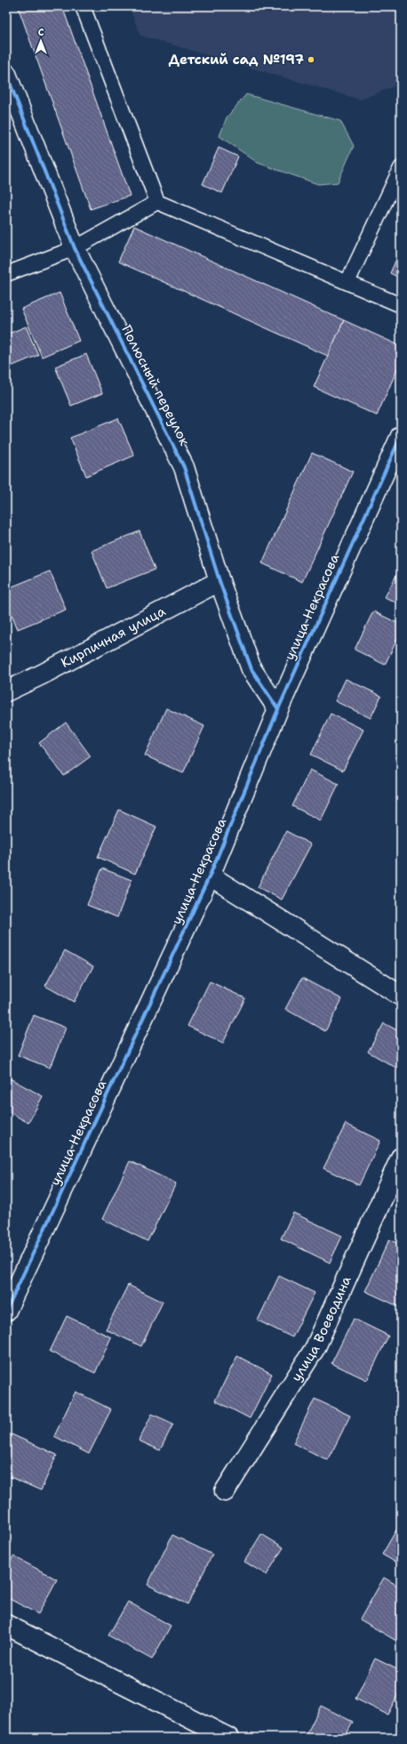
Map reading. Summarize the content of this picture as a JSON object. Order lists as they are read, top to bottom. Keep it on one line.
{"streets":{"street":["Полюсный переулок","улица Некрасова","Кирпичная улица","улица Воеводина"]},"crossings":[["Полюсный переулок","улица Некрасова"],["Полюсный переулок","Кирпичная улица"]],"places":["Детский сад №197"],"north":"top"}
